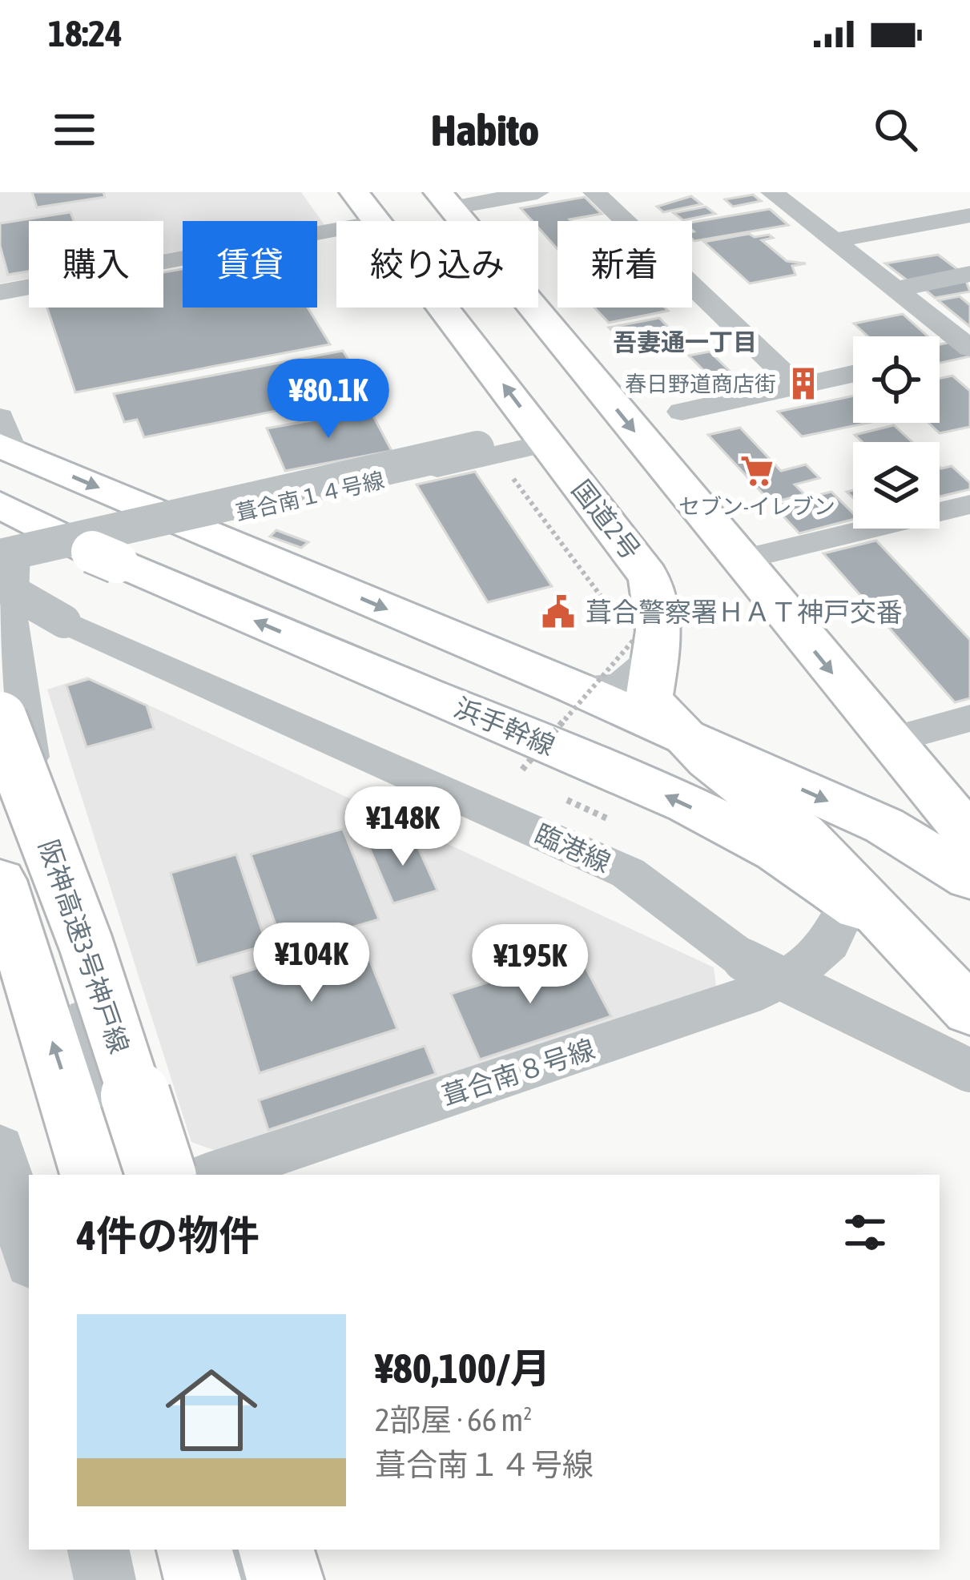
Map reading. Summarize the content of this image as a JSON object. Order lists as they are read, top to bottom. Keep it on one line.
{"streets":{"main road":["国道2号","浜手幹線","阪神高速3号神戸線"],"street":["葺合南１４号線","臨港線","葺合南８号線"]},"crossings":[["葺合南１４号線","国道2号"],["国道2号","浜手幹線"],["浜手幹線","葺合南８号線"]],"districts":["吾妻通一丁目"],"places":{"building":["春日野道商店街"],"supermarket":["セブン-イレブン"],"public building":["葺合警察署ＨＡＴ神戸交番"]},"page":{"status":"18:24","header":"Habito","chip":["購入","賃貸","絞り込み","新着"],"price":["¥80.1K","¥148K","¥104K","¥195K"],"heading":"4件の物件","list":[{"name":"¥80,100/月","note":"2部屋 · 66 m² · 葺合南１４号線"}]}}
